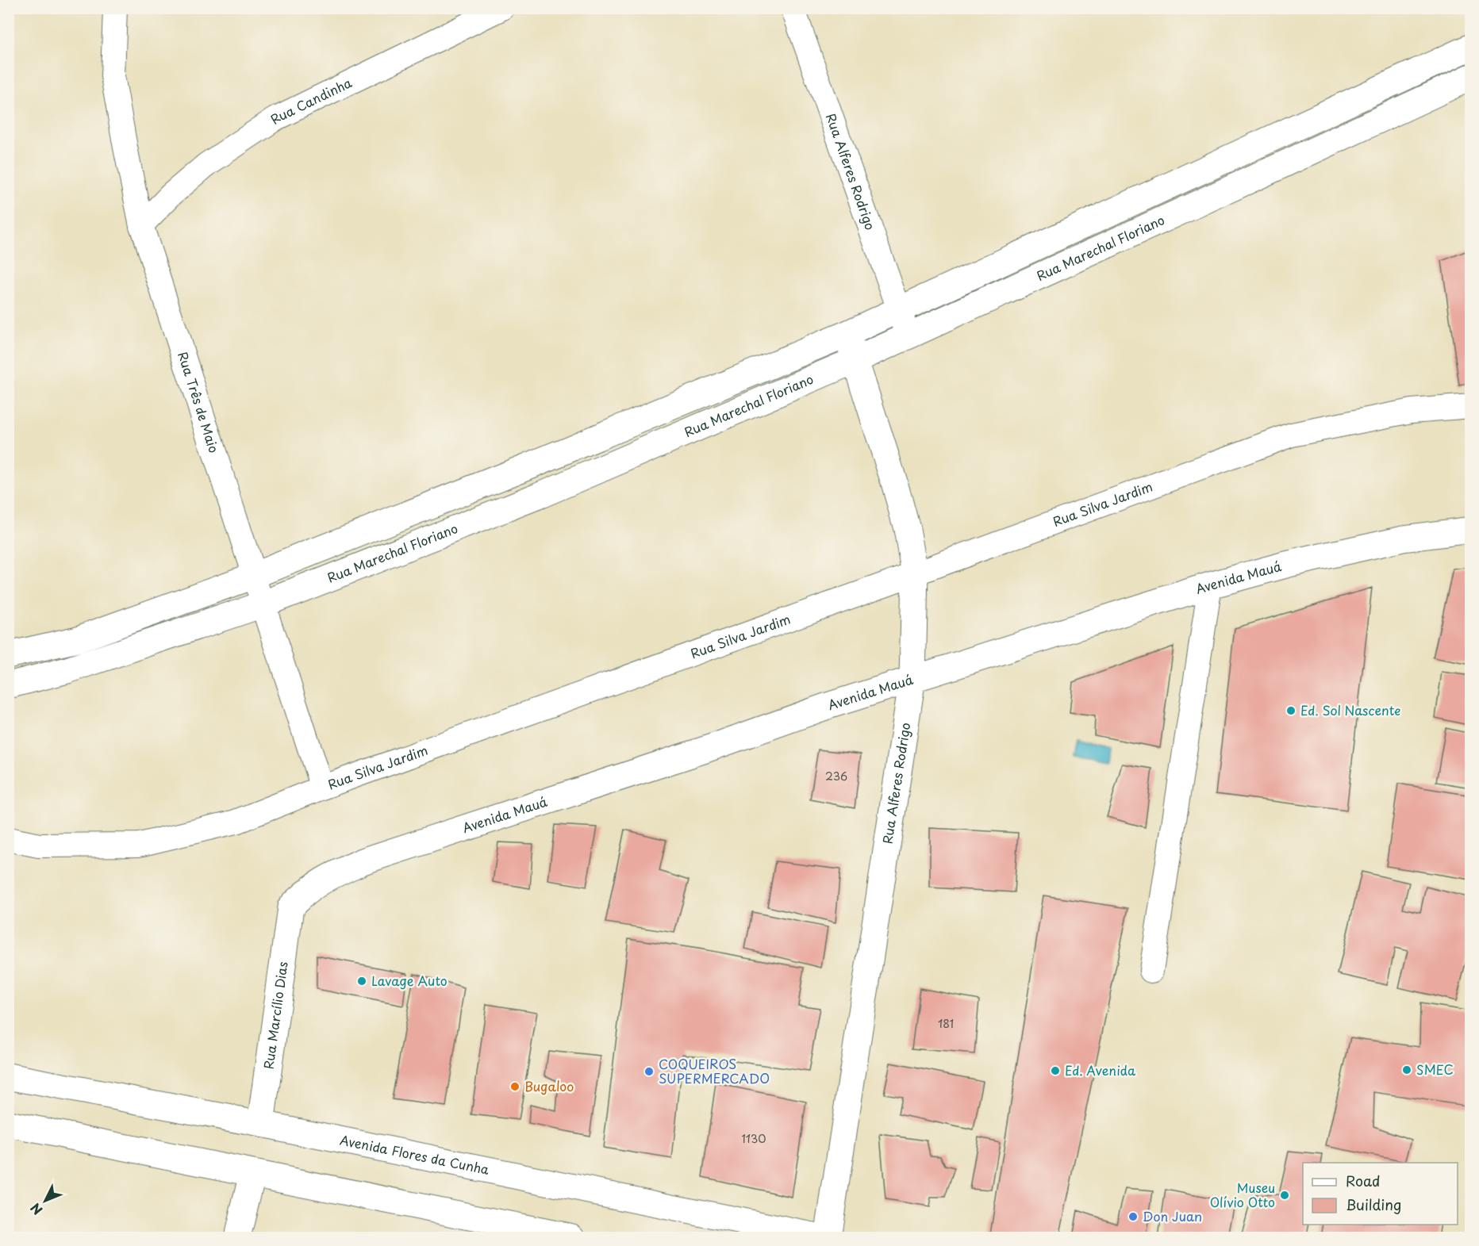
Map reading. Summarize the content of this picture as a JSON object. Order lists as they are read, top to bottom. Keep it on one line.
{"streets":{"street":["Rua Candinha","Rua Alferes Rodrigo","Rua Marechal Floriano","Rua Três de Maio","Rua Silva Jardim","Avenida Mauá","Rua Marcílio Dias","Avenida Flores da Cunha"]},"crossings":[["Rua Candinha","Rua Três de Maio"],["Rua Alferes Rodrigo","Rua Marechal Floriano"],["Rua Alferes Rodrigo","Rua Silva Jardim"],["Rua Alferes Rodrigo","Avenida Mauá"],["Rua Marechal Floriano","Rua Três de Maio"],["Rua Três de Maio","Rua Silva Jardim"],["Avenida Mauá","Rua Marcílio Dias"],["Rua Marcílio Dias","Avenida Flores da Cunha"]],"places":["Ed. Sol Nascente","Lavage Auto","SMEC","Ed. Avenida","COQUEIROS SUPERMERCADO","Bugaloo","Museu Olívio Otto","Don Juan"],"house_numbers":["236","181","1130"],"legend":["Road","Building"],"north":"bottom left"}
